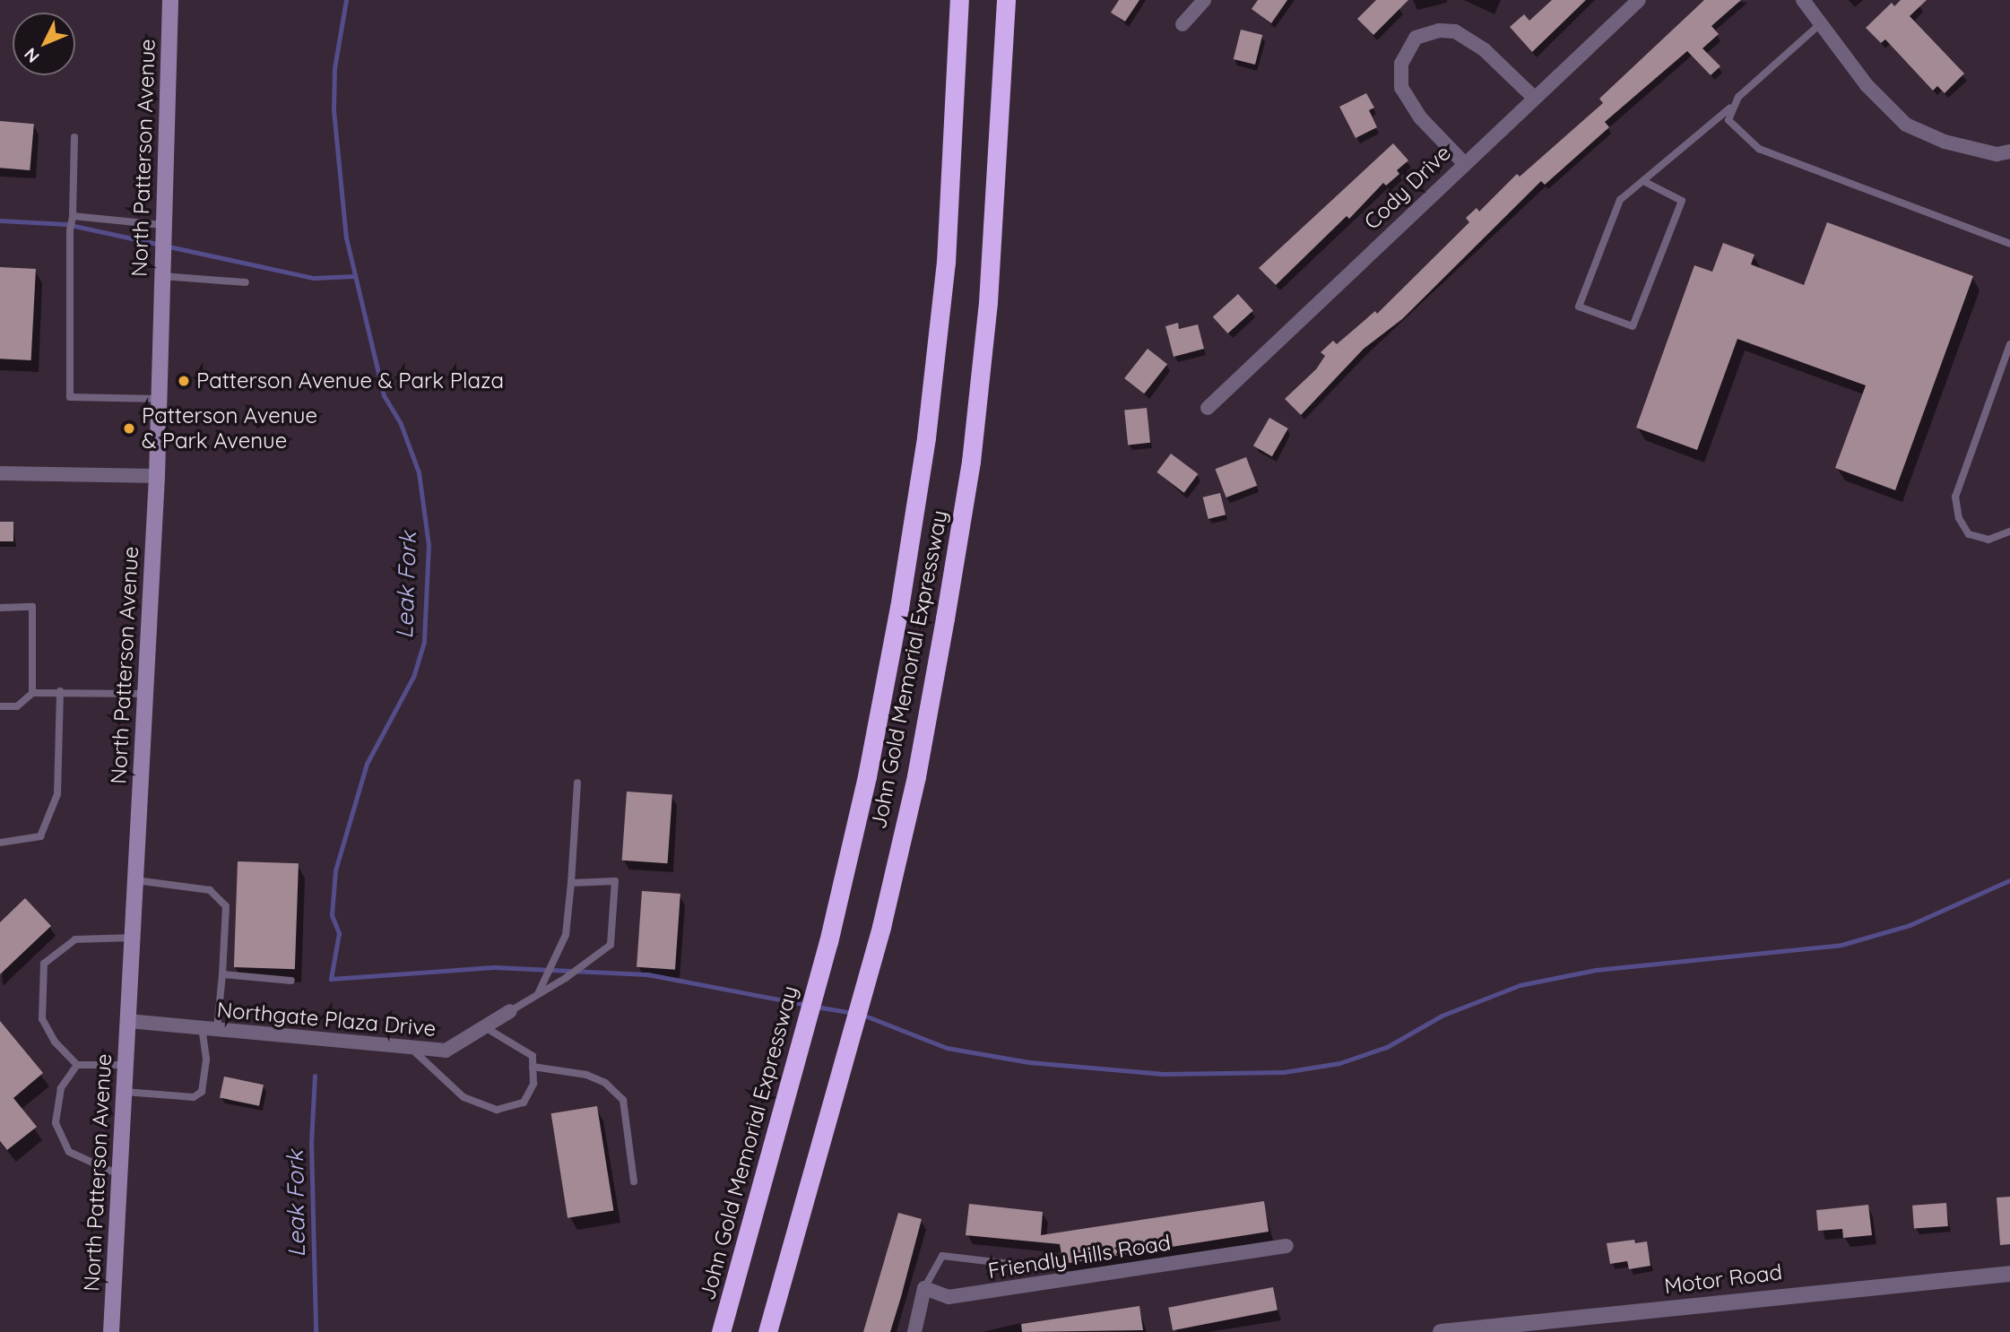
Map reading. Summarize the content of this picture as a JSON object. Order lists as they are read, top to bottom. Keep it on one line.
{"streets":{"highway":["John Gold Memorial Expressway"],"main road":["North Patterson Avenue"],"street":["Cody Drive","Northgate Plaza Drive","Friendly Hills Road","Motor Road"]},"crossings":[["North Patterson Avenue","Northgate Plaza Drive"]],"water":["Leak Fork"],"places":["Patterson Avenue & Park Plaza","Patterson Avenue & Park Avenue"],"north":"bottom left"}
